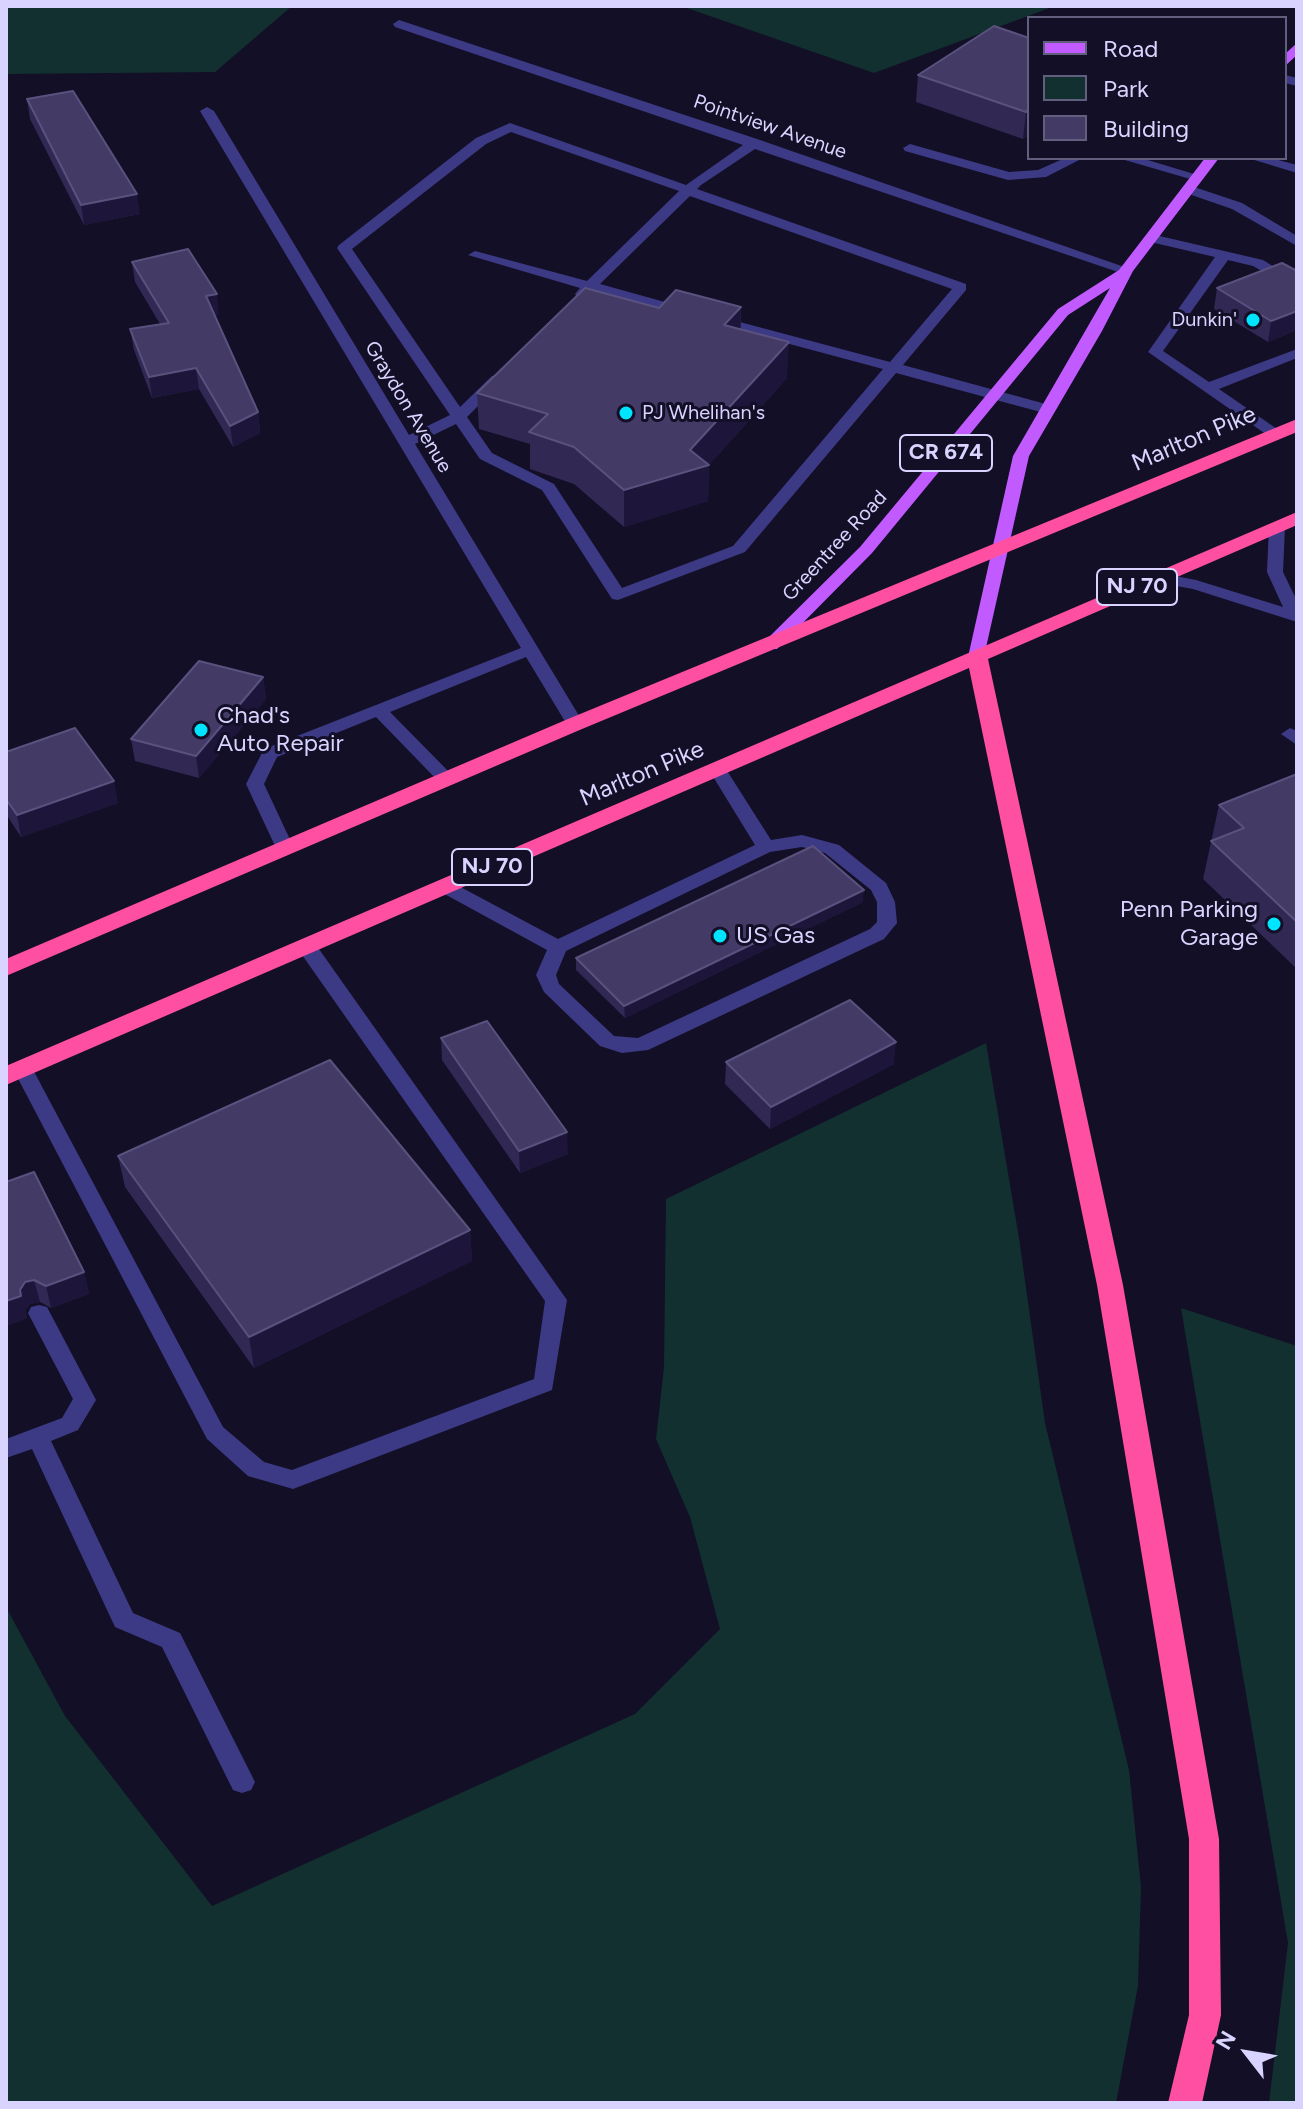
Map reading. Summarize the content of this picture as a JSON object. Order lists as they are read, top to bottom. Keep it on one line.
{"streets":{"highway":["Marlton Pike","NJ 70"],"main road":["CR 674","Greentree Road"],"street":["Pointview Avenue","Graydon Avenue"]},"crossings":[["Pointview Avenue","Greentree Road"],["Graydon Avenue","Marlton Pike"],["Marlton Pike","Greentree Road"]],"places":["Dunkin'","PJ Whelihan's","Chad's Auto Repair","Penn Parking Garage","US Gas"],"legend":["Road","Park","Building"],"north":"top left"}
